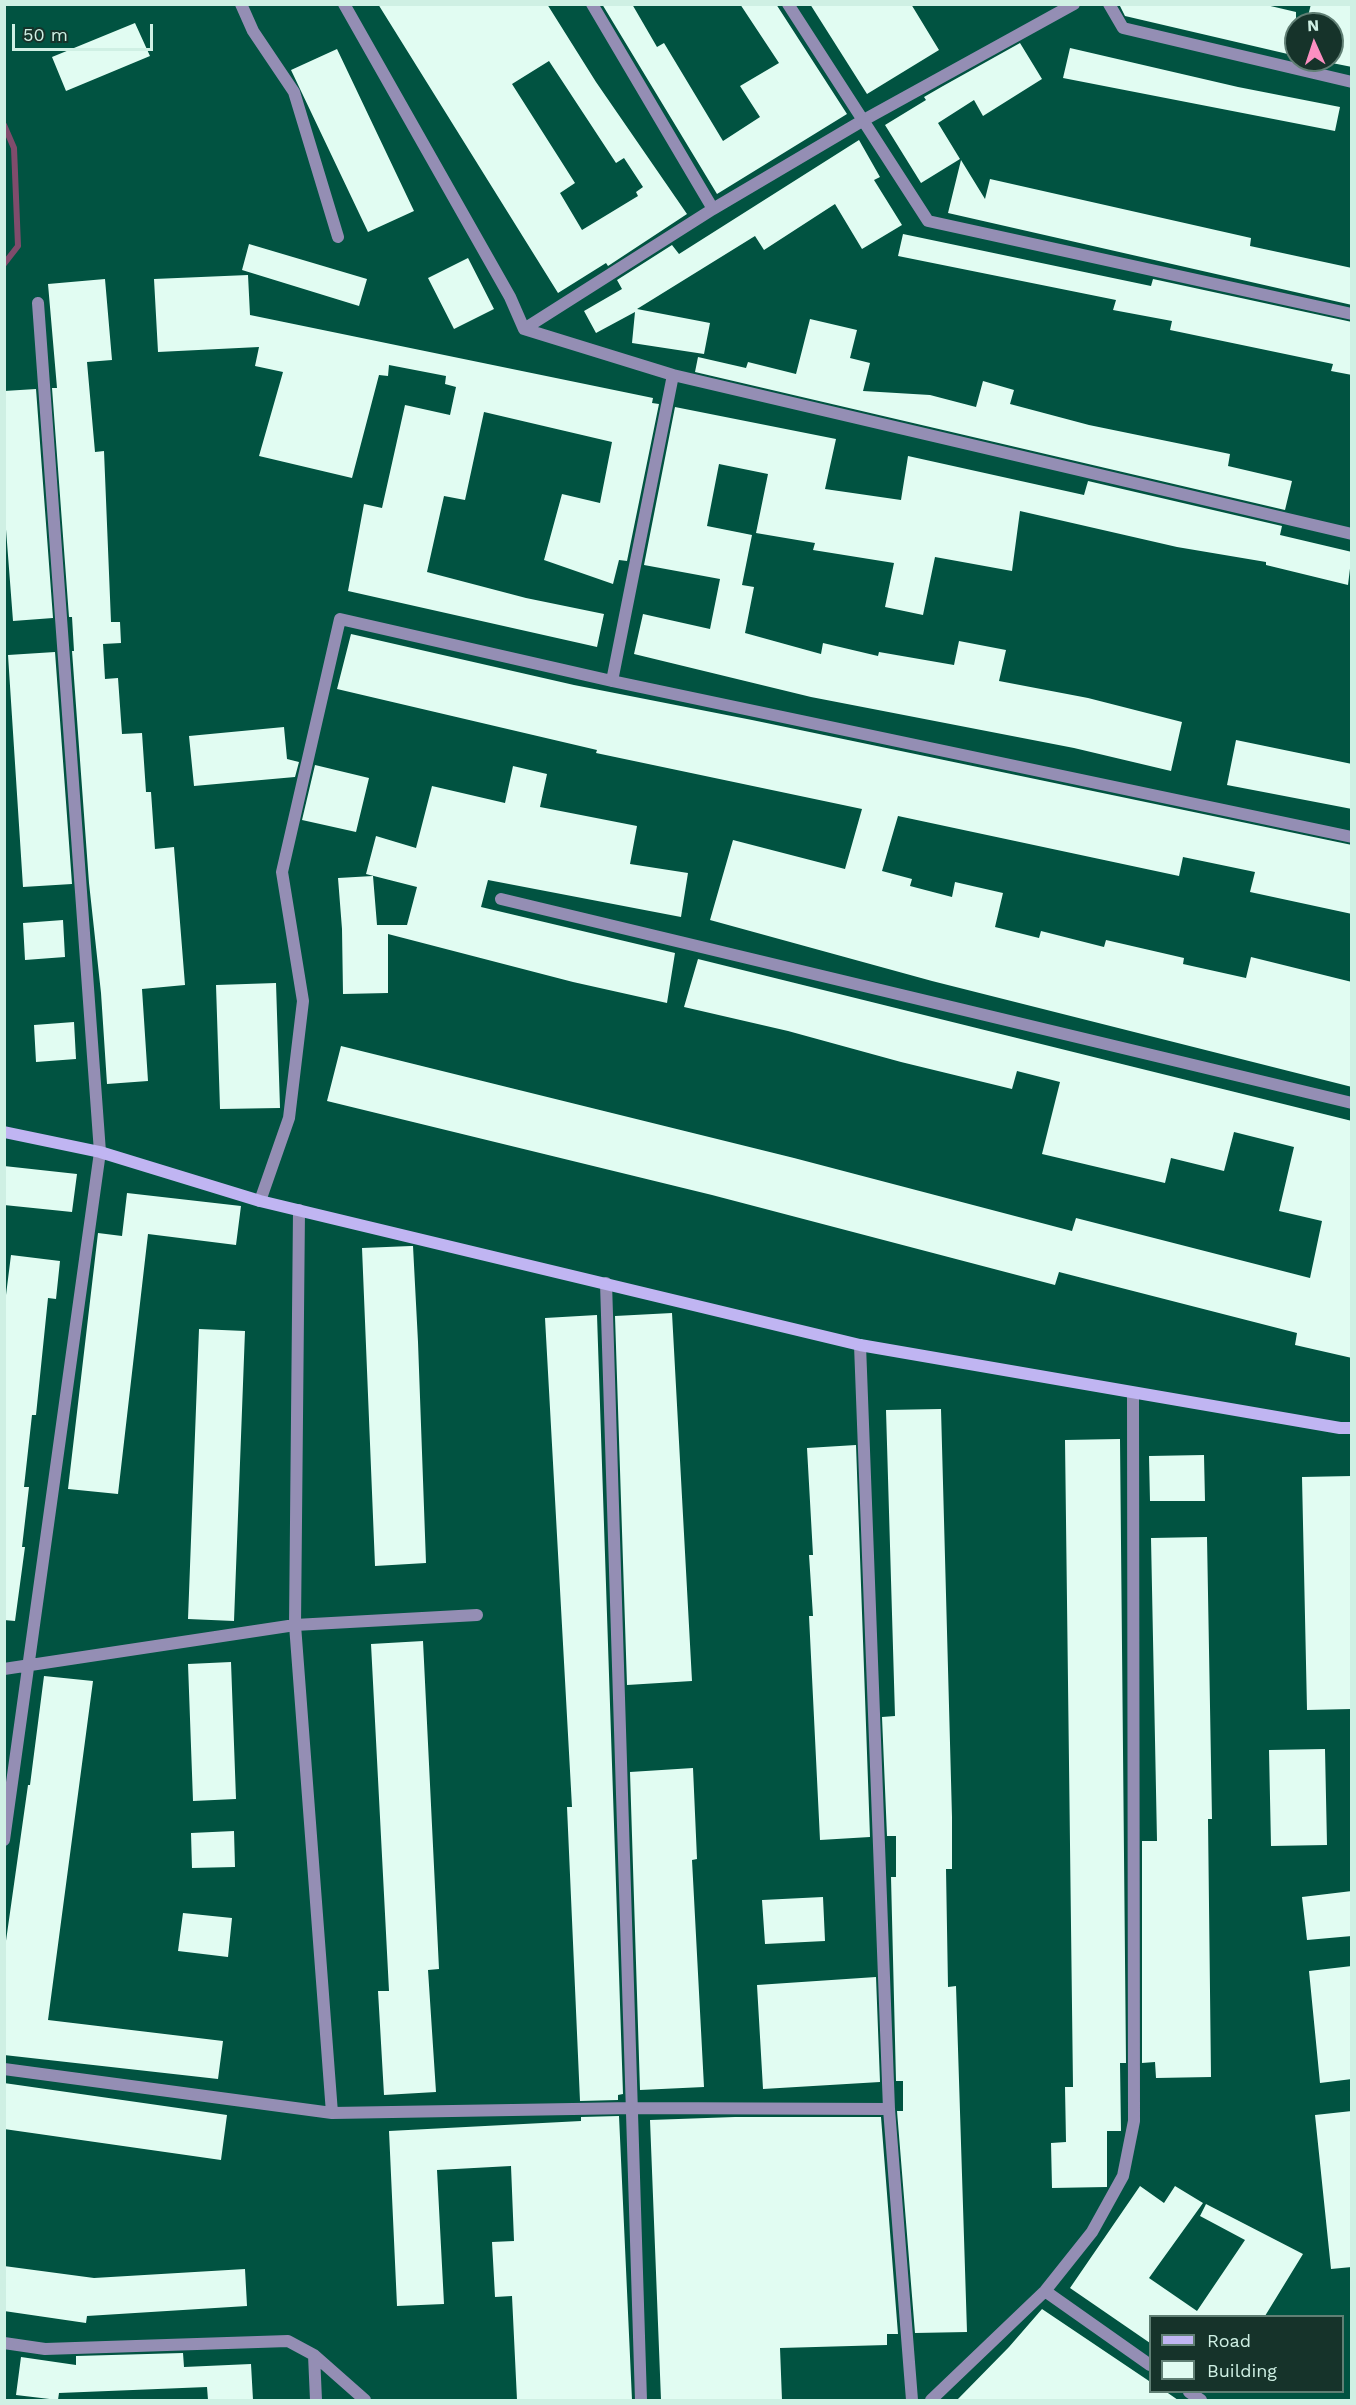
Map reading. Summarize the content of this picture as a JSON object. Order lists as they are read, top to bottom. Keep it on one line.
{"legend":["Road","Building"],"scale_bar":"50 m","north":"top"}
